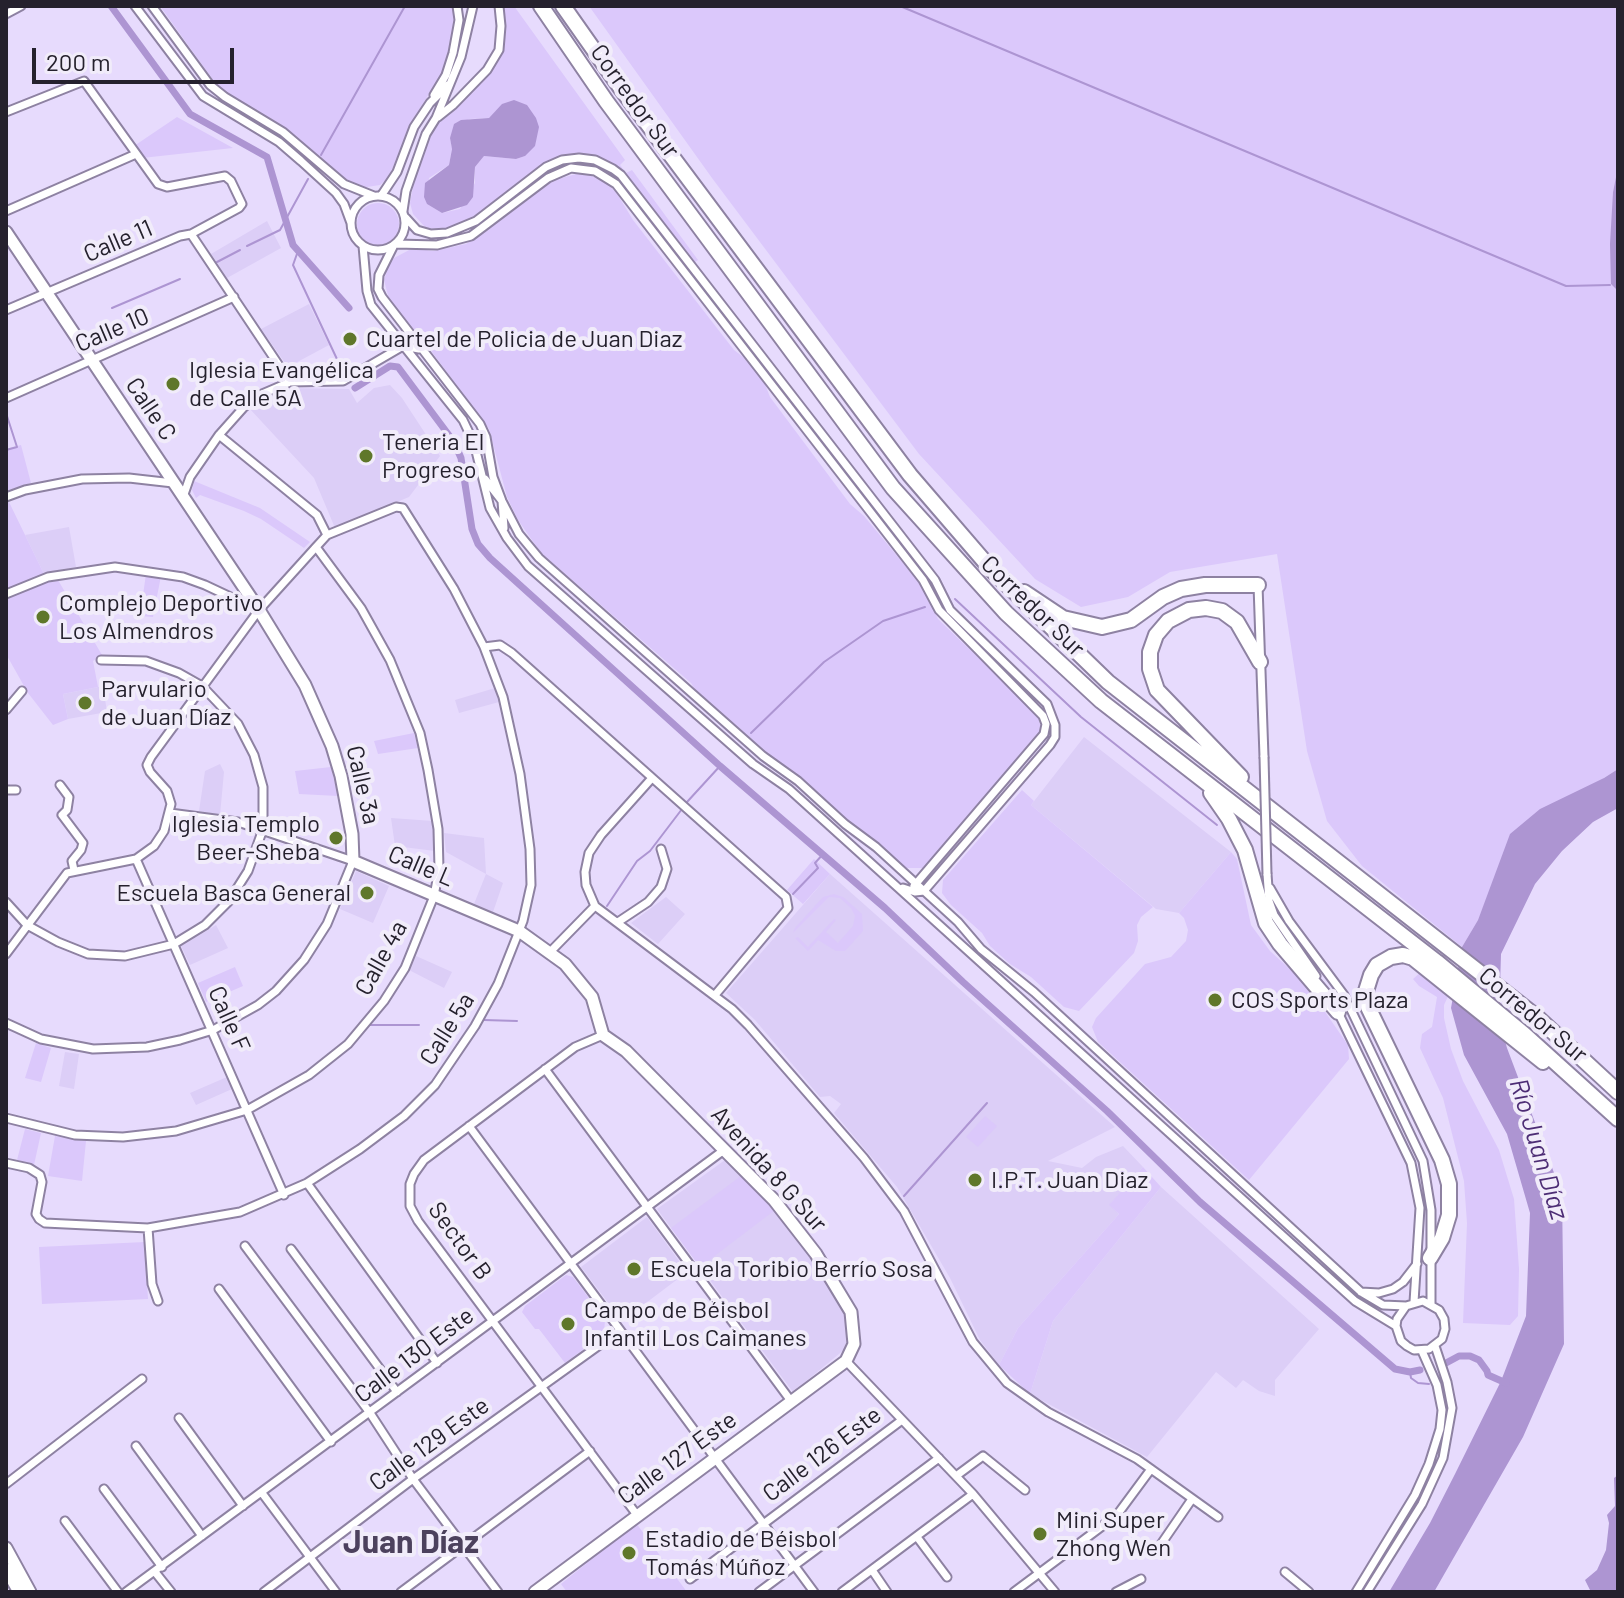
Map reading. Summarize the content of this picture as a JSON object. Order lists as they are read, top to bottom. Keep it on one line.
{"streets":{"highway":["Corredor Sur"],"street":["Calle 11","Calle 10","Calle C","Calle 3a","Calle L","Calle 4a","Calle F","Calle 5a","Avenida 8 G Sur","Sector B","Calle 130 Este","Calle 129 Este","Calle 126 Este","Calle 127 Este"]},"crossings":[["Calle 11","Calle C"],["Calle 10","Calle C"],["Calle C","Calle 3a"],["Calle 3a","Calle L"],["Calle 3a","Calle F"],["Calle L","Calle 4a"],["Calle L","Calle 5a"],["Calle L","Avenida 8 G Sur"],["Calle L","Sector B"],["Calle 4a","Calle F"],["Calle F","Calle 5a"],["Avenida 8 G Sur","Sector B"],["Avenida 8 G Sur","Calle 130 Este"],["Avenida 8 G Sur","Calle 127 Este"],["Sector B","Calle 130 Este"],["Sector B","Calle 129 Este"],["Sector B","Calle 127 Este"]],"districts":["Juan Díaz"],"water":["Río Juan Díaz"],"places":["Cuartel de Policia de Juan Diaz","Iglesia Evangélica de Calle 5A","Teneria El Progreso","Complejo Deportivo Los Almendros","Parvulario de Juan Díaz","Iglesia Templo Beer-Sheba","Escuela Basca General","COS Sports Plaza","I.P.T. Juan Diaz","Escuela Toribio Berrío Sosa","Campo de Béisbol Infantil Los Caimanes","Mini Super Zhong Wen","Estadio de Béisbol Tomás Múñoz"],"scale_bar":"200 m"}
